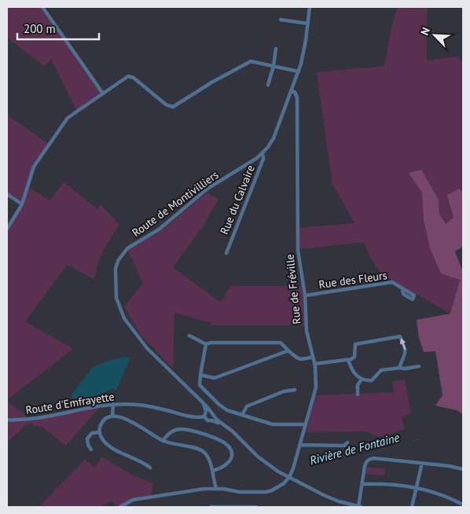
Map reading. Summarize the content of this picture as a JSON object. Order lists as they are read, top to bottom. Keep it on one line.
{"streets":{"street":["Rue du Calvaire","Route de Montivilliers","Rue des Fleurs","Rue de Fréville","Route d'Emfrayette"]},"crossings":[["Rue du Calvaire","Route de Montivilliers"],["Route de Montivilliers","Rue de Fréville"],["Route de Montivilliers","Route d'Emfrayette"],["Rue des Fleurs","Rue de Fréville"]],"water":["Rivière de Fontaine"],"scale_bar":"200 m","north":"top left"}
